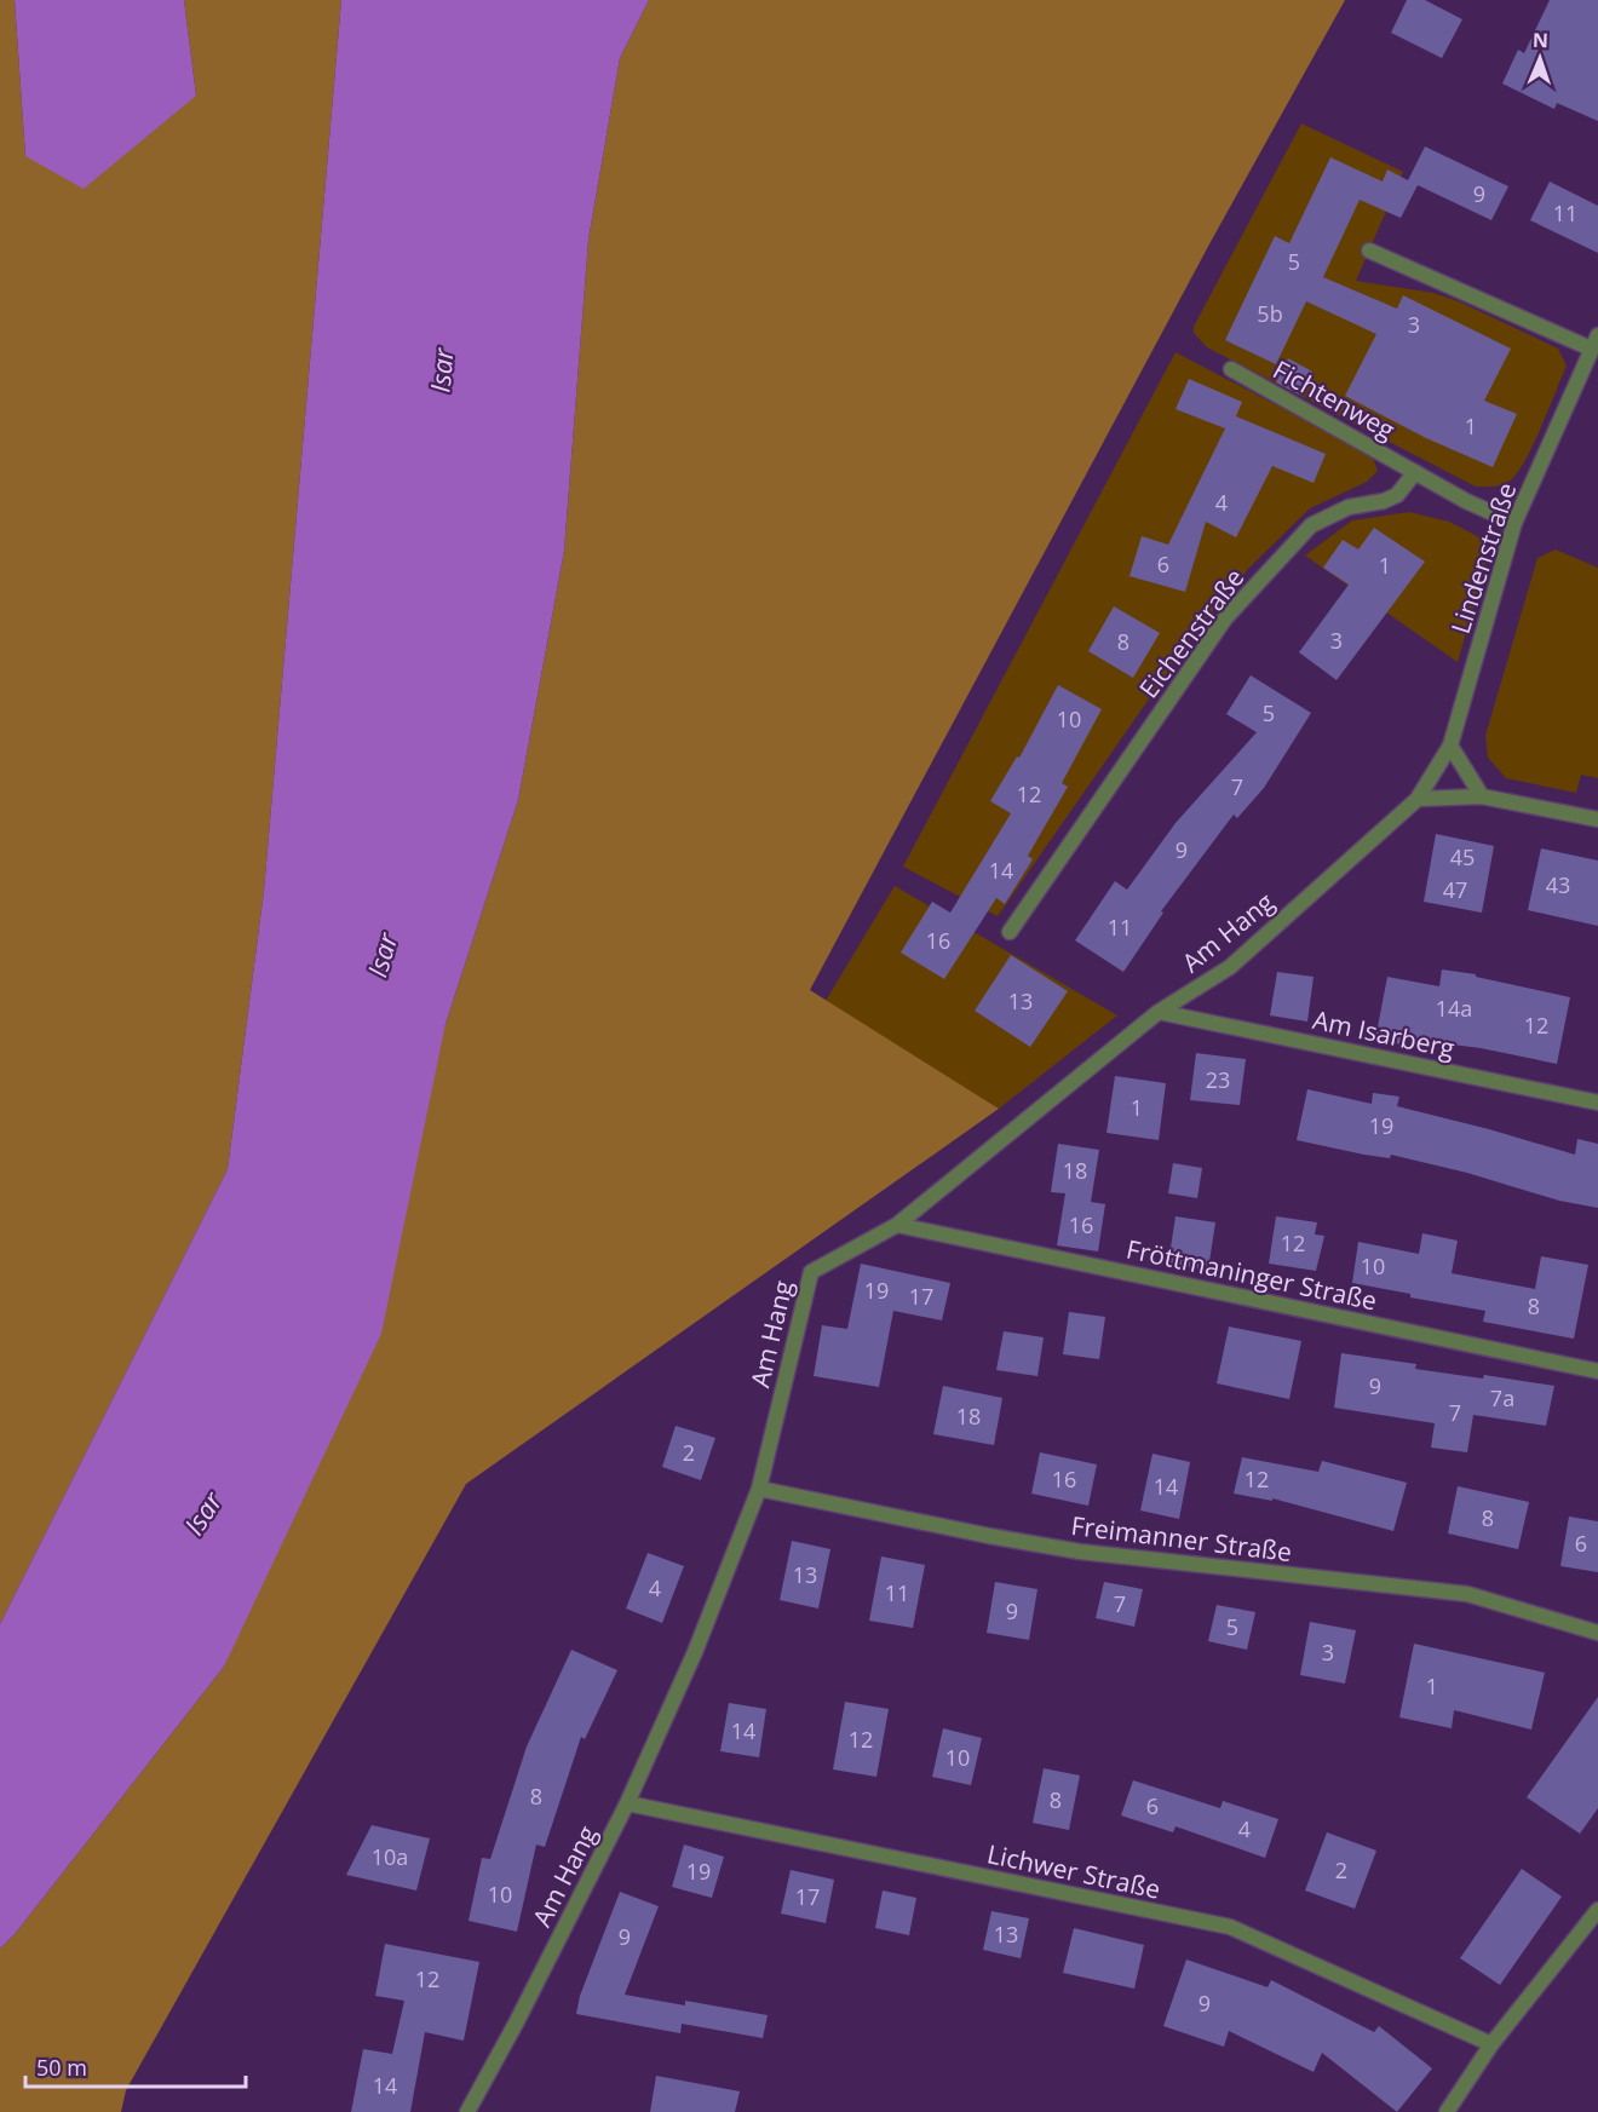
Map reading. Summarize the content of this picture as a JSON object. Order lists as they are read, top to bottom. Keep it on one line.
{"streets":{"street":["Fichtenweg","Lindenstraße","Eichenstraße","Am Hang","Am Isarberg","Fröttmaninger Straße","Freimanner Straße","Lichwer Straße"]},"crossings":[["Fichtenweg","Eichenstraße"],["Lindenstraße","Am Hang"],["Am Hang","Am Isarberg"],["Am Hang","Fröttmaninger Straße"],["Am Hang","Freimanner Straße"],["Am Hang","Lichwer Straße"]],"water":["Isar"],"house_numbers":["9","11","5","5b","3","1","4","6","1","3","8","5","10","7","12","9","45","14","43","47","11","16","13","14a","12","23","1","19","18","16","12","10","19","17","8","9","7a","7","18","2","16","12","14","8","6","13","4","11","7","9","5","3","1","14","12","10","8","8","6","4","10a","2","19","10","17","13","9","12","9","14"],"scale_bar":"50 m","north":"top"}
